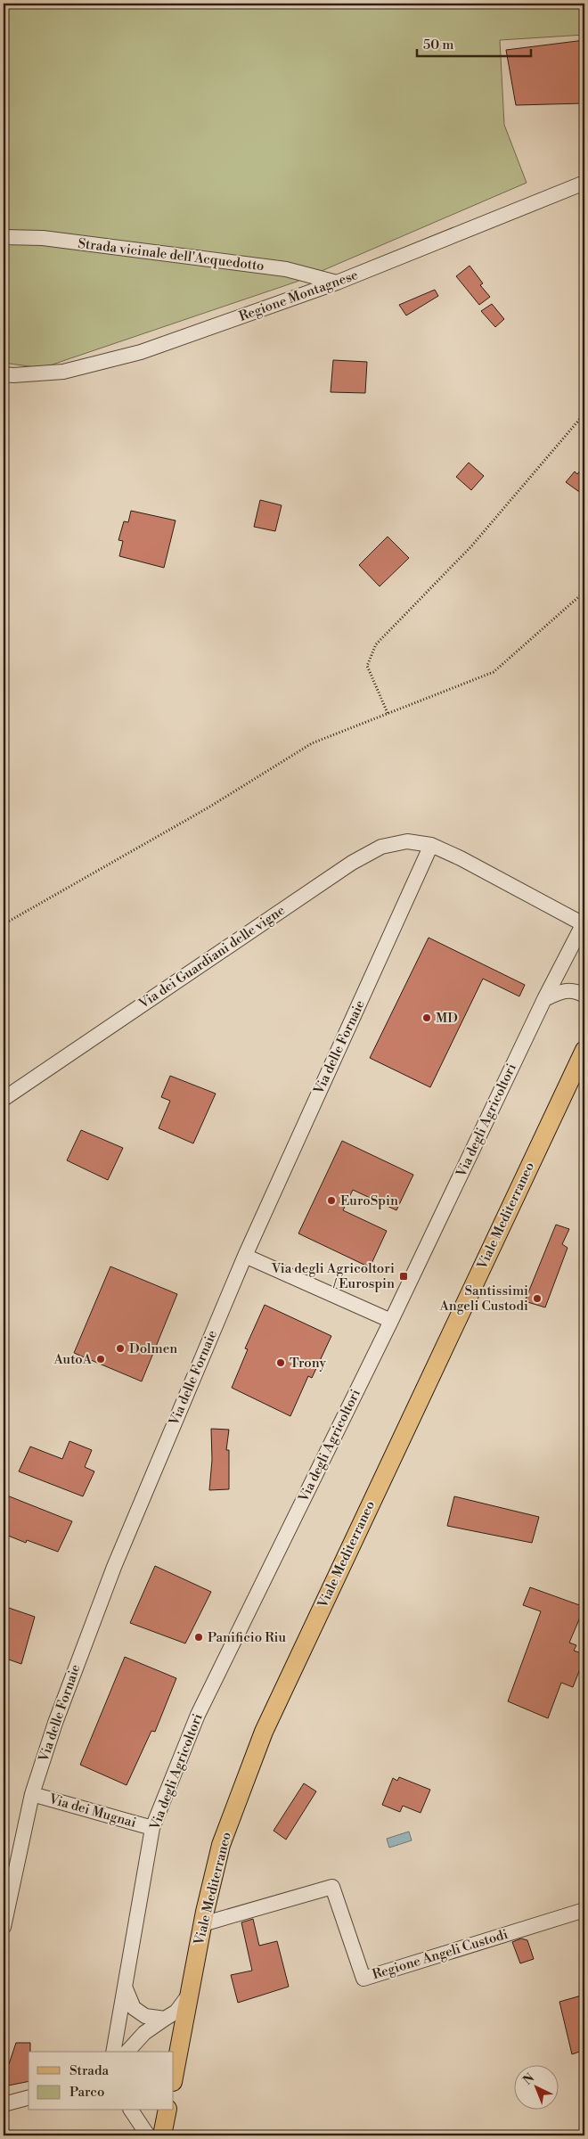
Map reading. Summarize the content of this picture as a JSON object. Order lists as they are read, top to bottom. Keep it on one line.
{"streets":{"main road":["Viale Mediterraneo"],"street":["Strada vicinale dell'Acquedotto","Regione Montagnese","Via dei Guardiani delle vigne","Via delle Fornaie","Via degli Agricoltori","Via dei Mugnai","Regione Angeli Custodi"]},"crossings":[["Strada vicinale dell'Acquedotto","Regione Montagnese"],["Via dei Guardiani delle vigne","Via delle Fornaie"],["Via dei Guardiani delle vigne","Via degli Agricoltori"],["Via delle Fornaie","Via dei Mugnai"],["Via degli Agricoltori","Via dei Mugnai"],["Viale Mediterraneo","Regione Angeli Custodi"]],"places":{"other":["MD","EuroSpin","Santissimi Angeli Custodi","Dolmen","AutoA","Trony","Panificio Riu"],"transit":["Via degli Agricoltori / Eurospin"]},"legend":["Strada","Parco"],"scale_bar":"50 m","north":"top left"}
